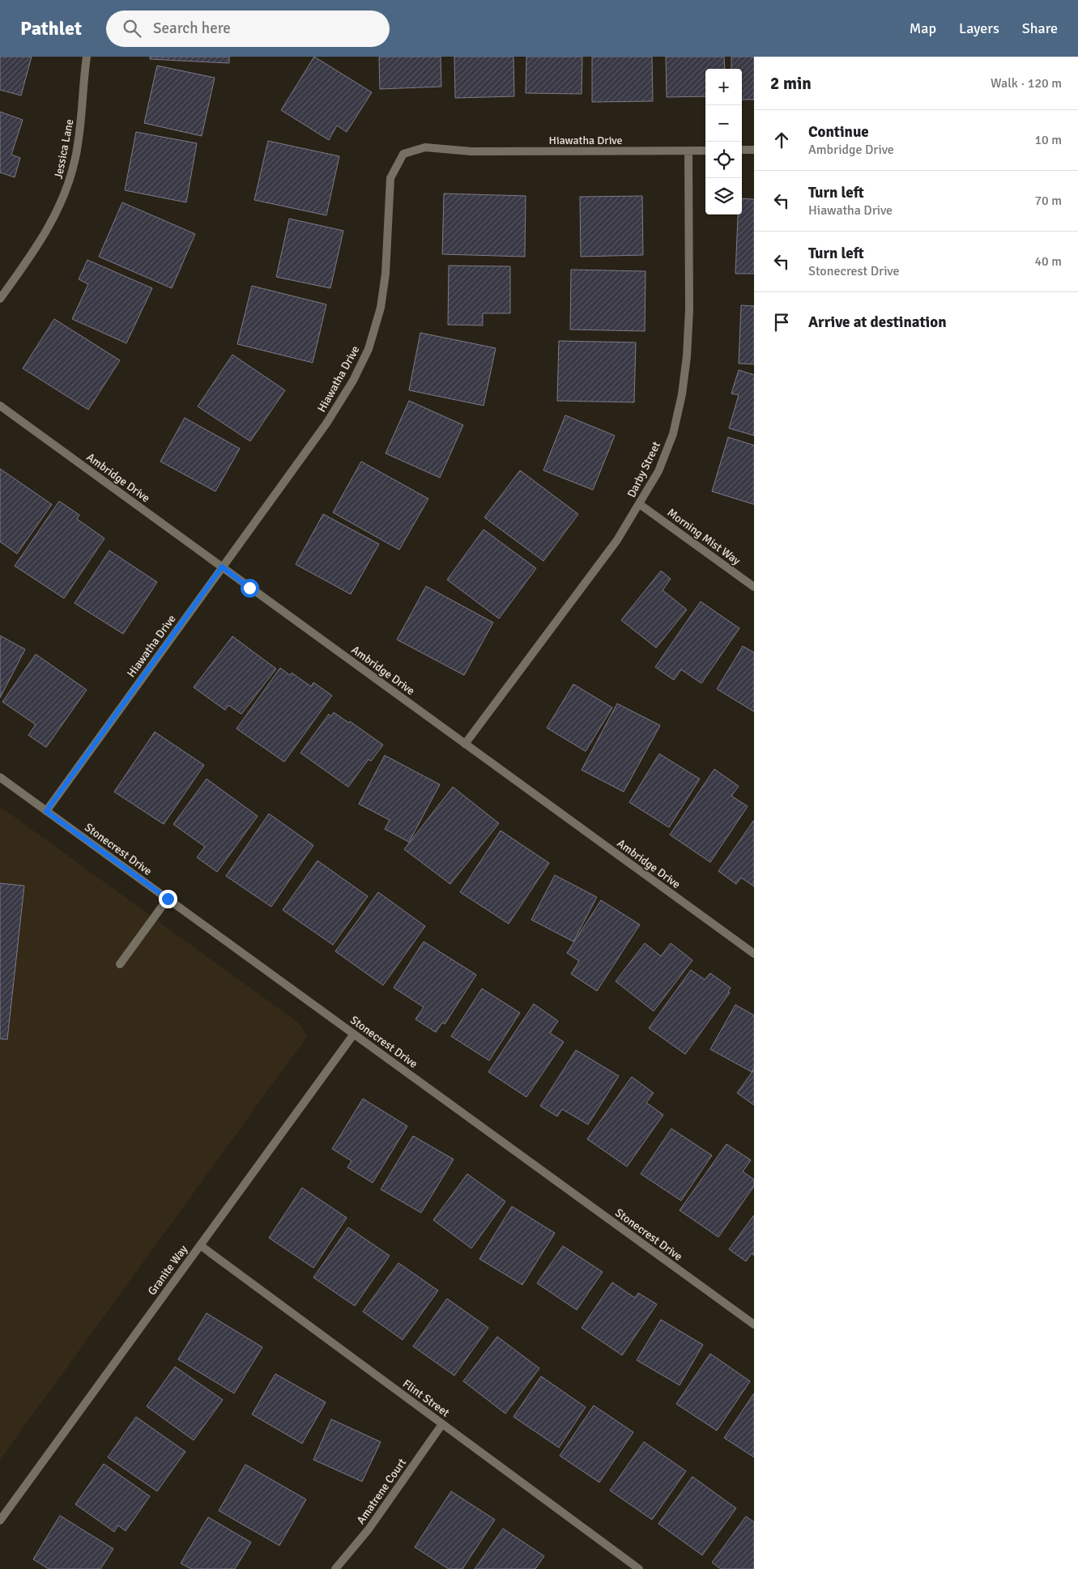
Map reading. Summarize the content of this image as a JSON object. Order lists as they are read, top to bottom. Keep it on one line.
{"streets":{"street":["Hiawatha Drive","Jessica Lane","Darby Street","Ambridge Drive","Morning Mist Way","Stonecrest Drive","Granite Way","Flint Street","Amatrene Court"]},"crossings":[["Hiawatha Drive","Darby Street"],["Hiawatha Drive","Ambridge Drive"],["Hiawatha Drive","Stonecrest Drive"],["Darby Street","Ambridge Drive"],["Darby Street","Morning Mist Way"],["Stonecrest Drive","Granite Way"],["Granite Way","Flint Street"],["Flint Street","Amatrene Court"]],"page":{"header":"Pathlet","search":"Search here","nav":["Map","Layers","Share"],"heading":["2 min","Walk · 120 m"],"map_buttons":["+","−"],"list":[["Continue","Ambridge Drive","10 m"],["Turn left","Hiawatha Drive","70 m"],["Turn left","Stonecrest Drive","40 m"],"Arrive at destination"]}}
